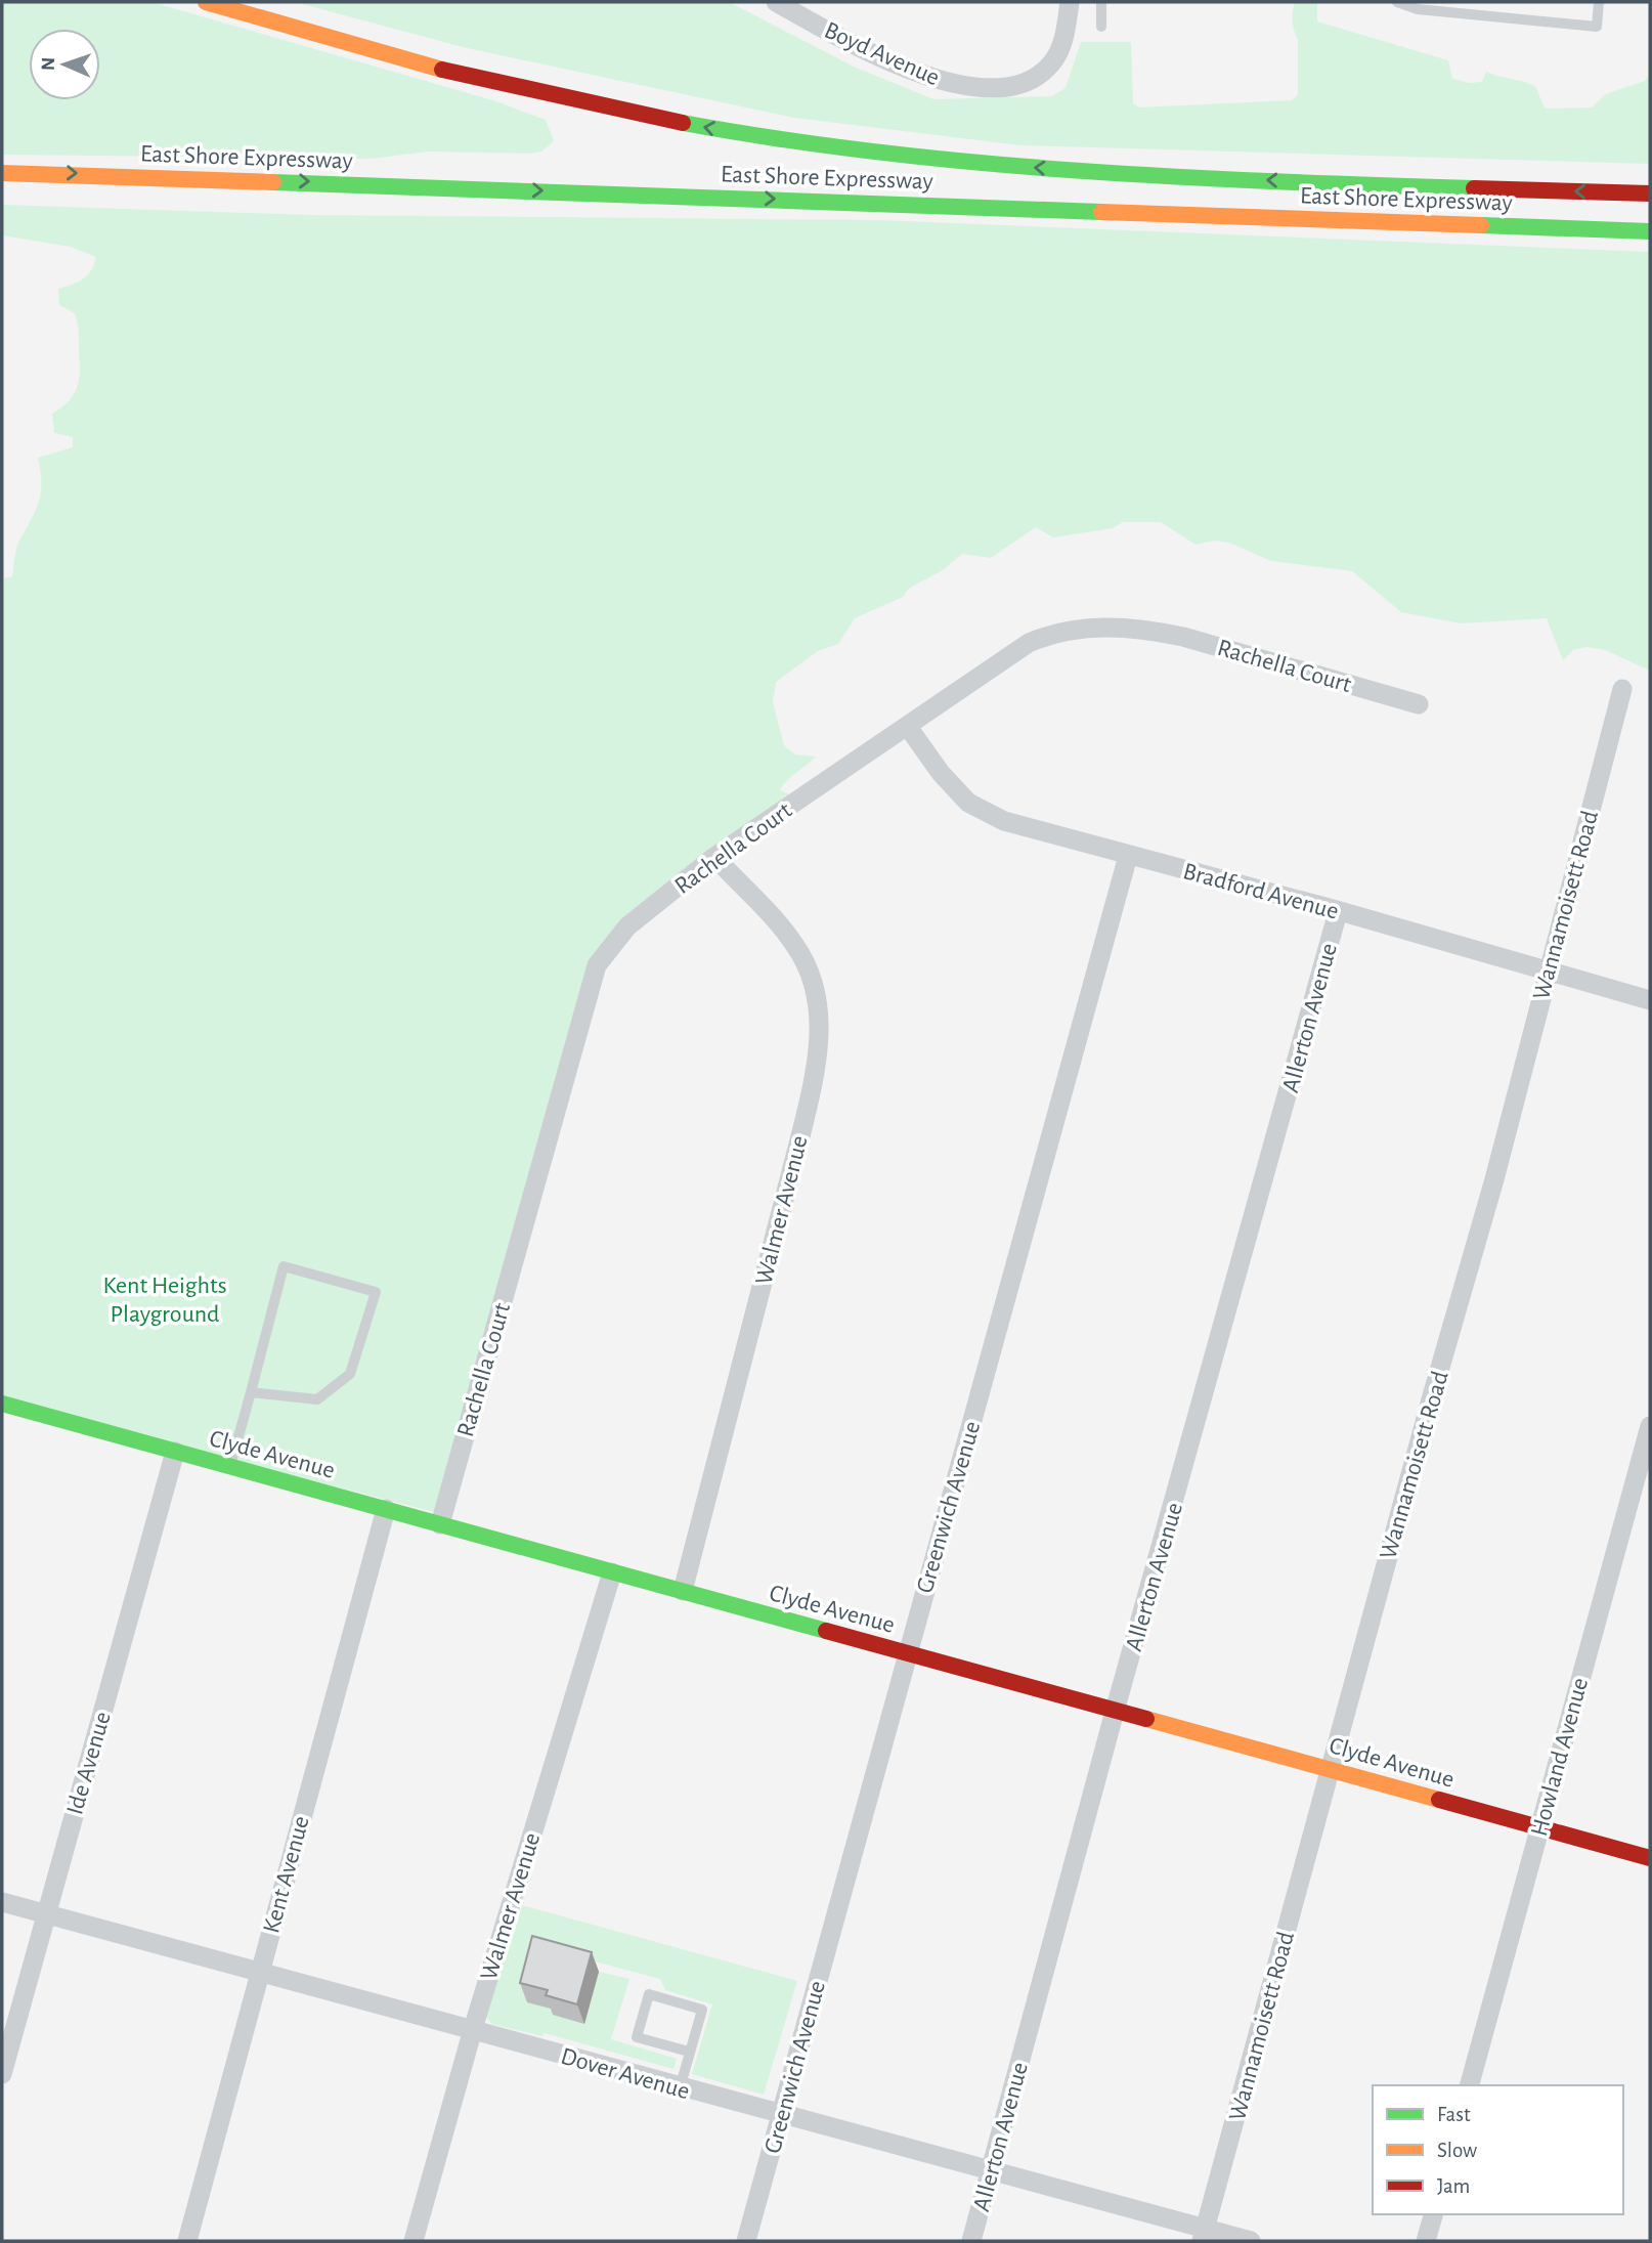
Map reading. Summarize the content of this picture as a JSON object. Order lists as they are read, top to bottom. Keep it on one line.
{"streets":{"main road":["East Shore Expressway","Clyde Avenue"],"street":["Boyd Avenue","Rachella Court","Bradford Avenue","Wannamoisett Road","Allerton Avenue","Walmer Avenue","Greenwich Avenue","Howland Avenue","Ide Avenue","Kent Avenue","Dover Avenue"]},"crossings":[["Rachella Court","Bradford Avenue"],["Rachella Court","Walmer Avenue"],["Rachella Court","Clyde Avenue"],["Bradford Avenue","Wannamoisett Road"],["Bradford Avenue","Allerton Avenue"],["Bradford Avenue","Greenwich Avenue"],["Wannamoisett Road","Clyde Avenue"],["Wannamoisett Road","Dover Avenue"],["Allerton Avenue","Clyde Avenue"],["Allerton Avenue","Dover Avenue"],["Walmer Avenue","Clyde Avenue"],["Walmer Avenue","Dover Avenue"],["Clyde Avenue","Greenwich Avenue"],["Clyde Avenue","Howland Avenue"],["Clyde Avenue","Ide Avenue"],["Clyde Avenue","Kent Avenue"],["Greenwich Avenue","Dover Avenue"],["Ide Avenue","Dover Avenue"],["Kent Avenue","Dover Avenue"]],"parks":["Kent Heights Playground"],"legend":["Fast","Slow","Jam"],"north":"left"}
